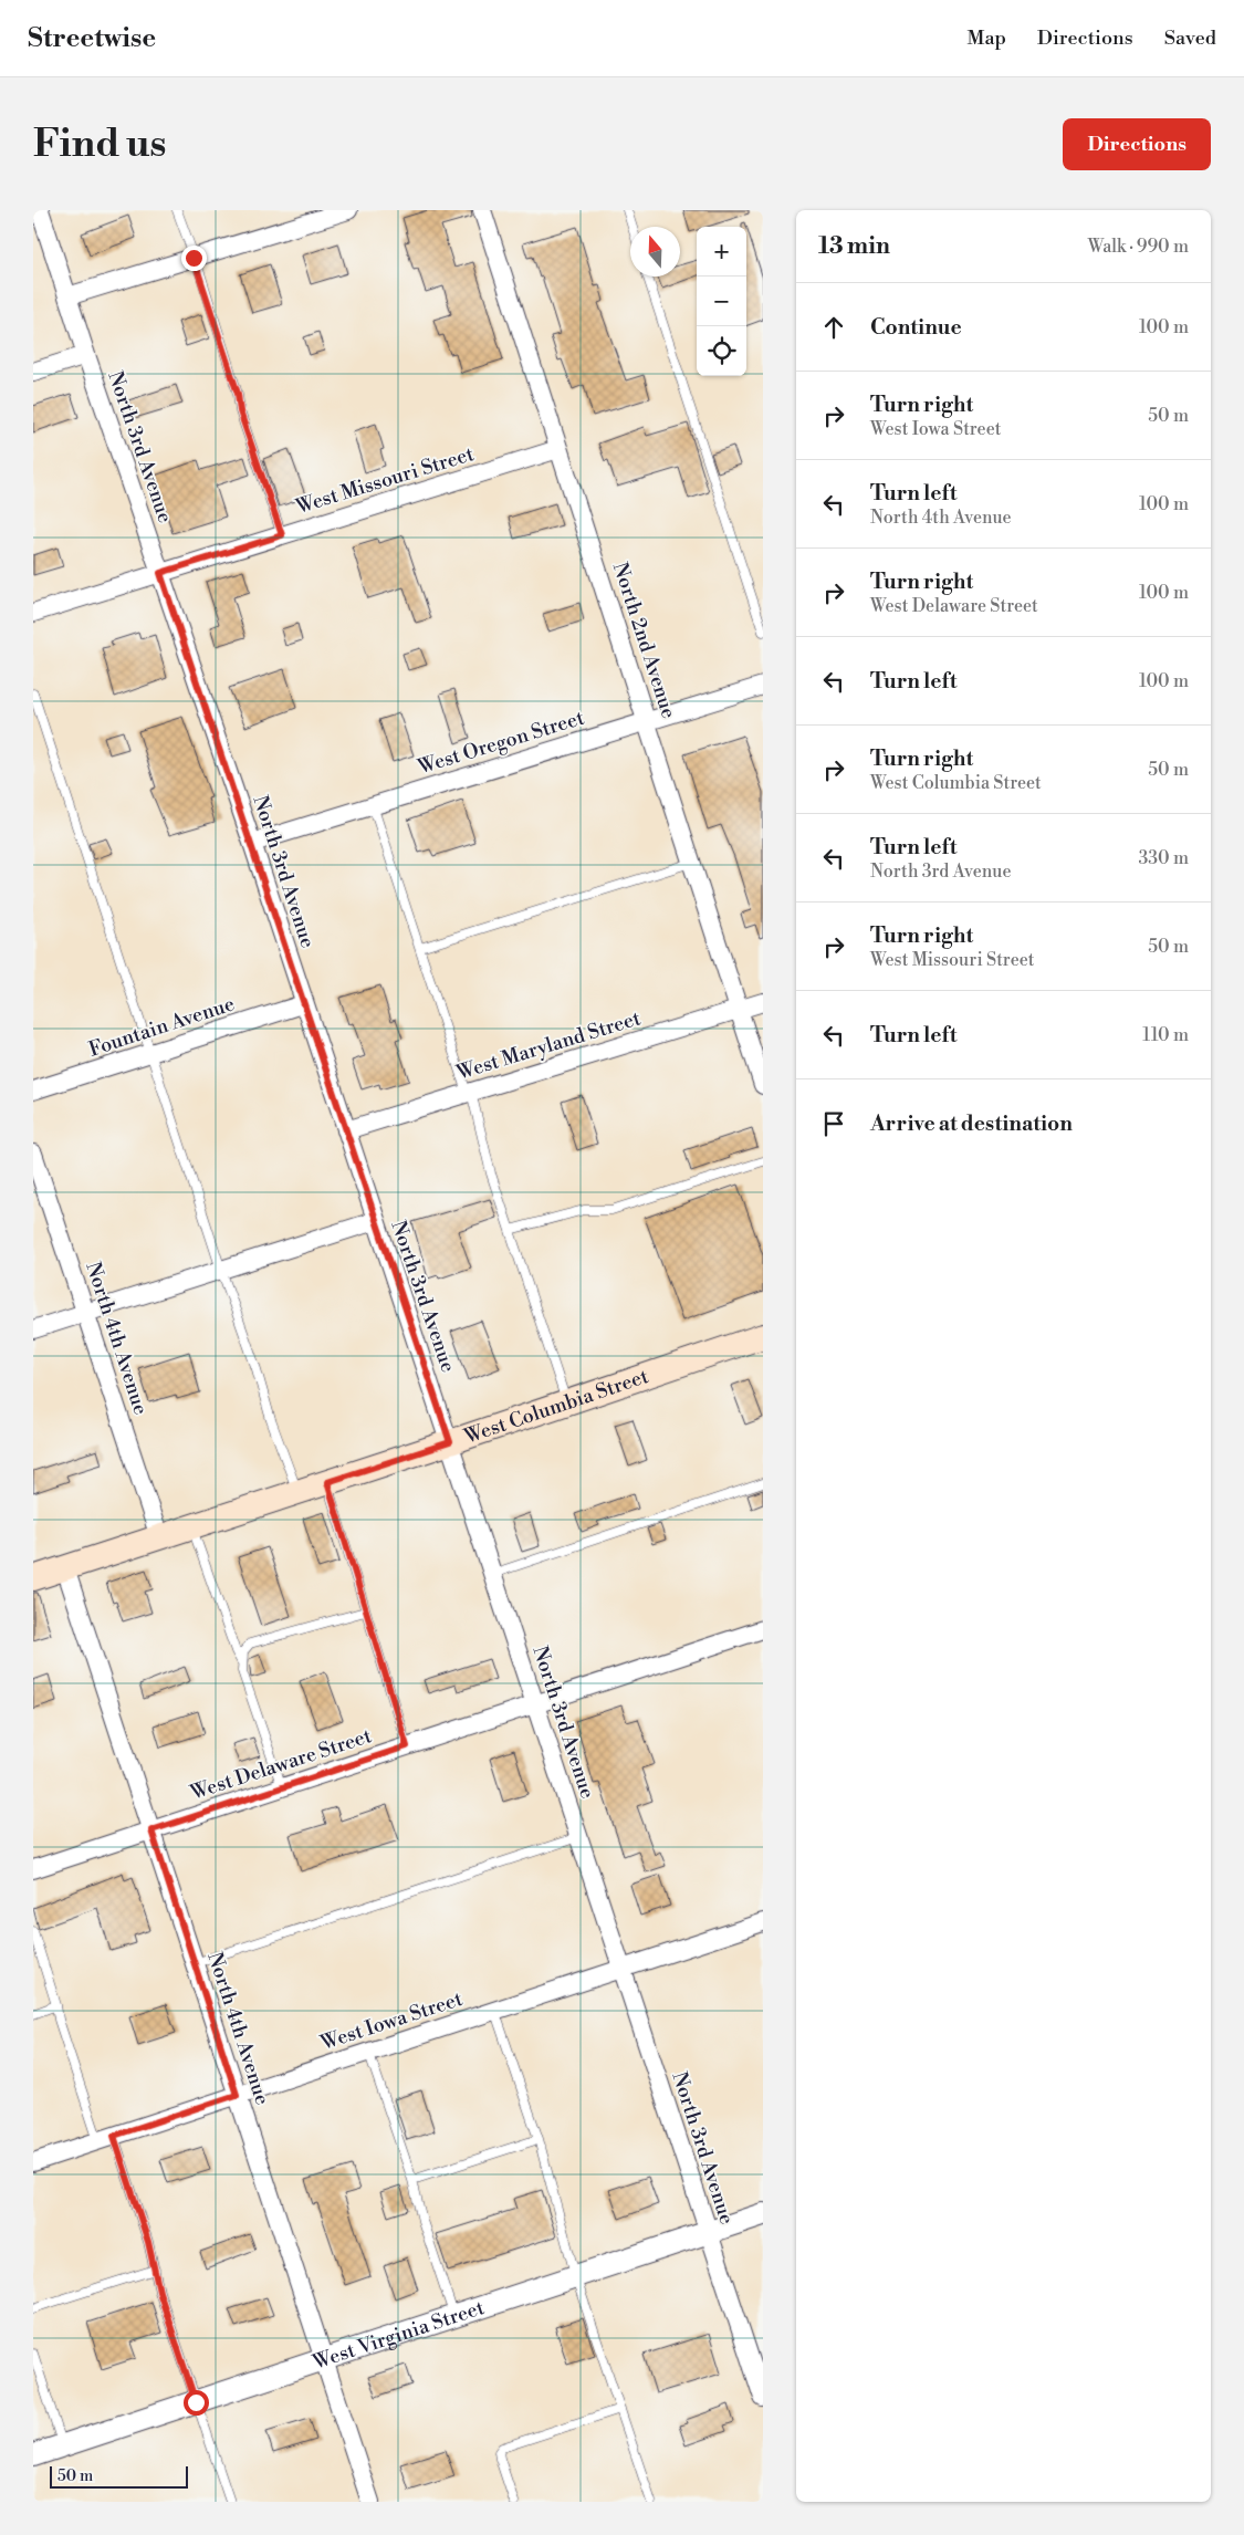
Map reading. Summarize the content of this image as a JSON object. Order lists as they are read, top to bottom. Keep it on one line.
{"streets":{"main road":["West Columbia Street"],"street":["North 3rd Avenue","West Missouri Street","North 2nd Avenue","West Oregon Street","Fountain Avenue","West Maryland Street","North 4th Avenue","West Delaware Street","West Iowa Street","West Virginia Street"]},"crossings":[["North 3rd Avenue","West Missouri Street"],["North 3rd Avenue","West Oregon Street"],["North 3rd Avenue","Fountain Avenue"],["North 3rd Avenue","West Maryland Street"],["North 3rd Avenue","West Columbia Street"],["North 3rd Avenue","West Delaware Street"],["North 3rd Avenue","West Iowa Street"],["North 3rd Avenue","West Virginia Street"],["West Missouri Street","North 2nd Avenue"],["North 2nd Avenue","West Oregon Street"],["North 2nd Avenue","West Maryland Street"],["North 4th Avenue","West Columbia Street"],["North 4th Avenue","West Delaware Street"],["North 4th Avenue","West Iowa Street"],["North 4th Avenue","West Virginia Street"]],"scale_bar":"50 m","north":"top","page":{"header":"Streetwise","nav":["Map","Directions","Saved"],"buttons":"Directions","title":"Find us","heading":["13 min","Walk · 990 m"],"map_buttons":["+","−"],"list":[["Continue","100 m"],["Turn right","West Iowa Street","50 m"],["Turn left","North 4th Avenue","100 m"],["Turn right","West Delaware Street","100 m"],["Turn left","100 m"],["Turn right","West Columbia Street","50 m"],["Turn left","North 3rd Avenue","330 m"],["Turn right","West Missouri Street","50 m"],["Turn left","110 m"],"Arrive at destination"],"scale":"50 m"}}
